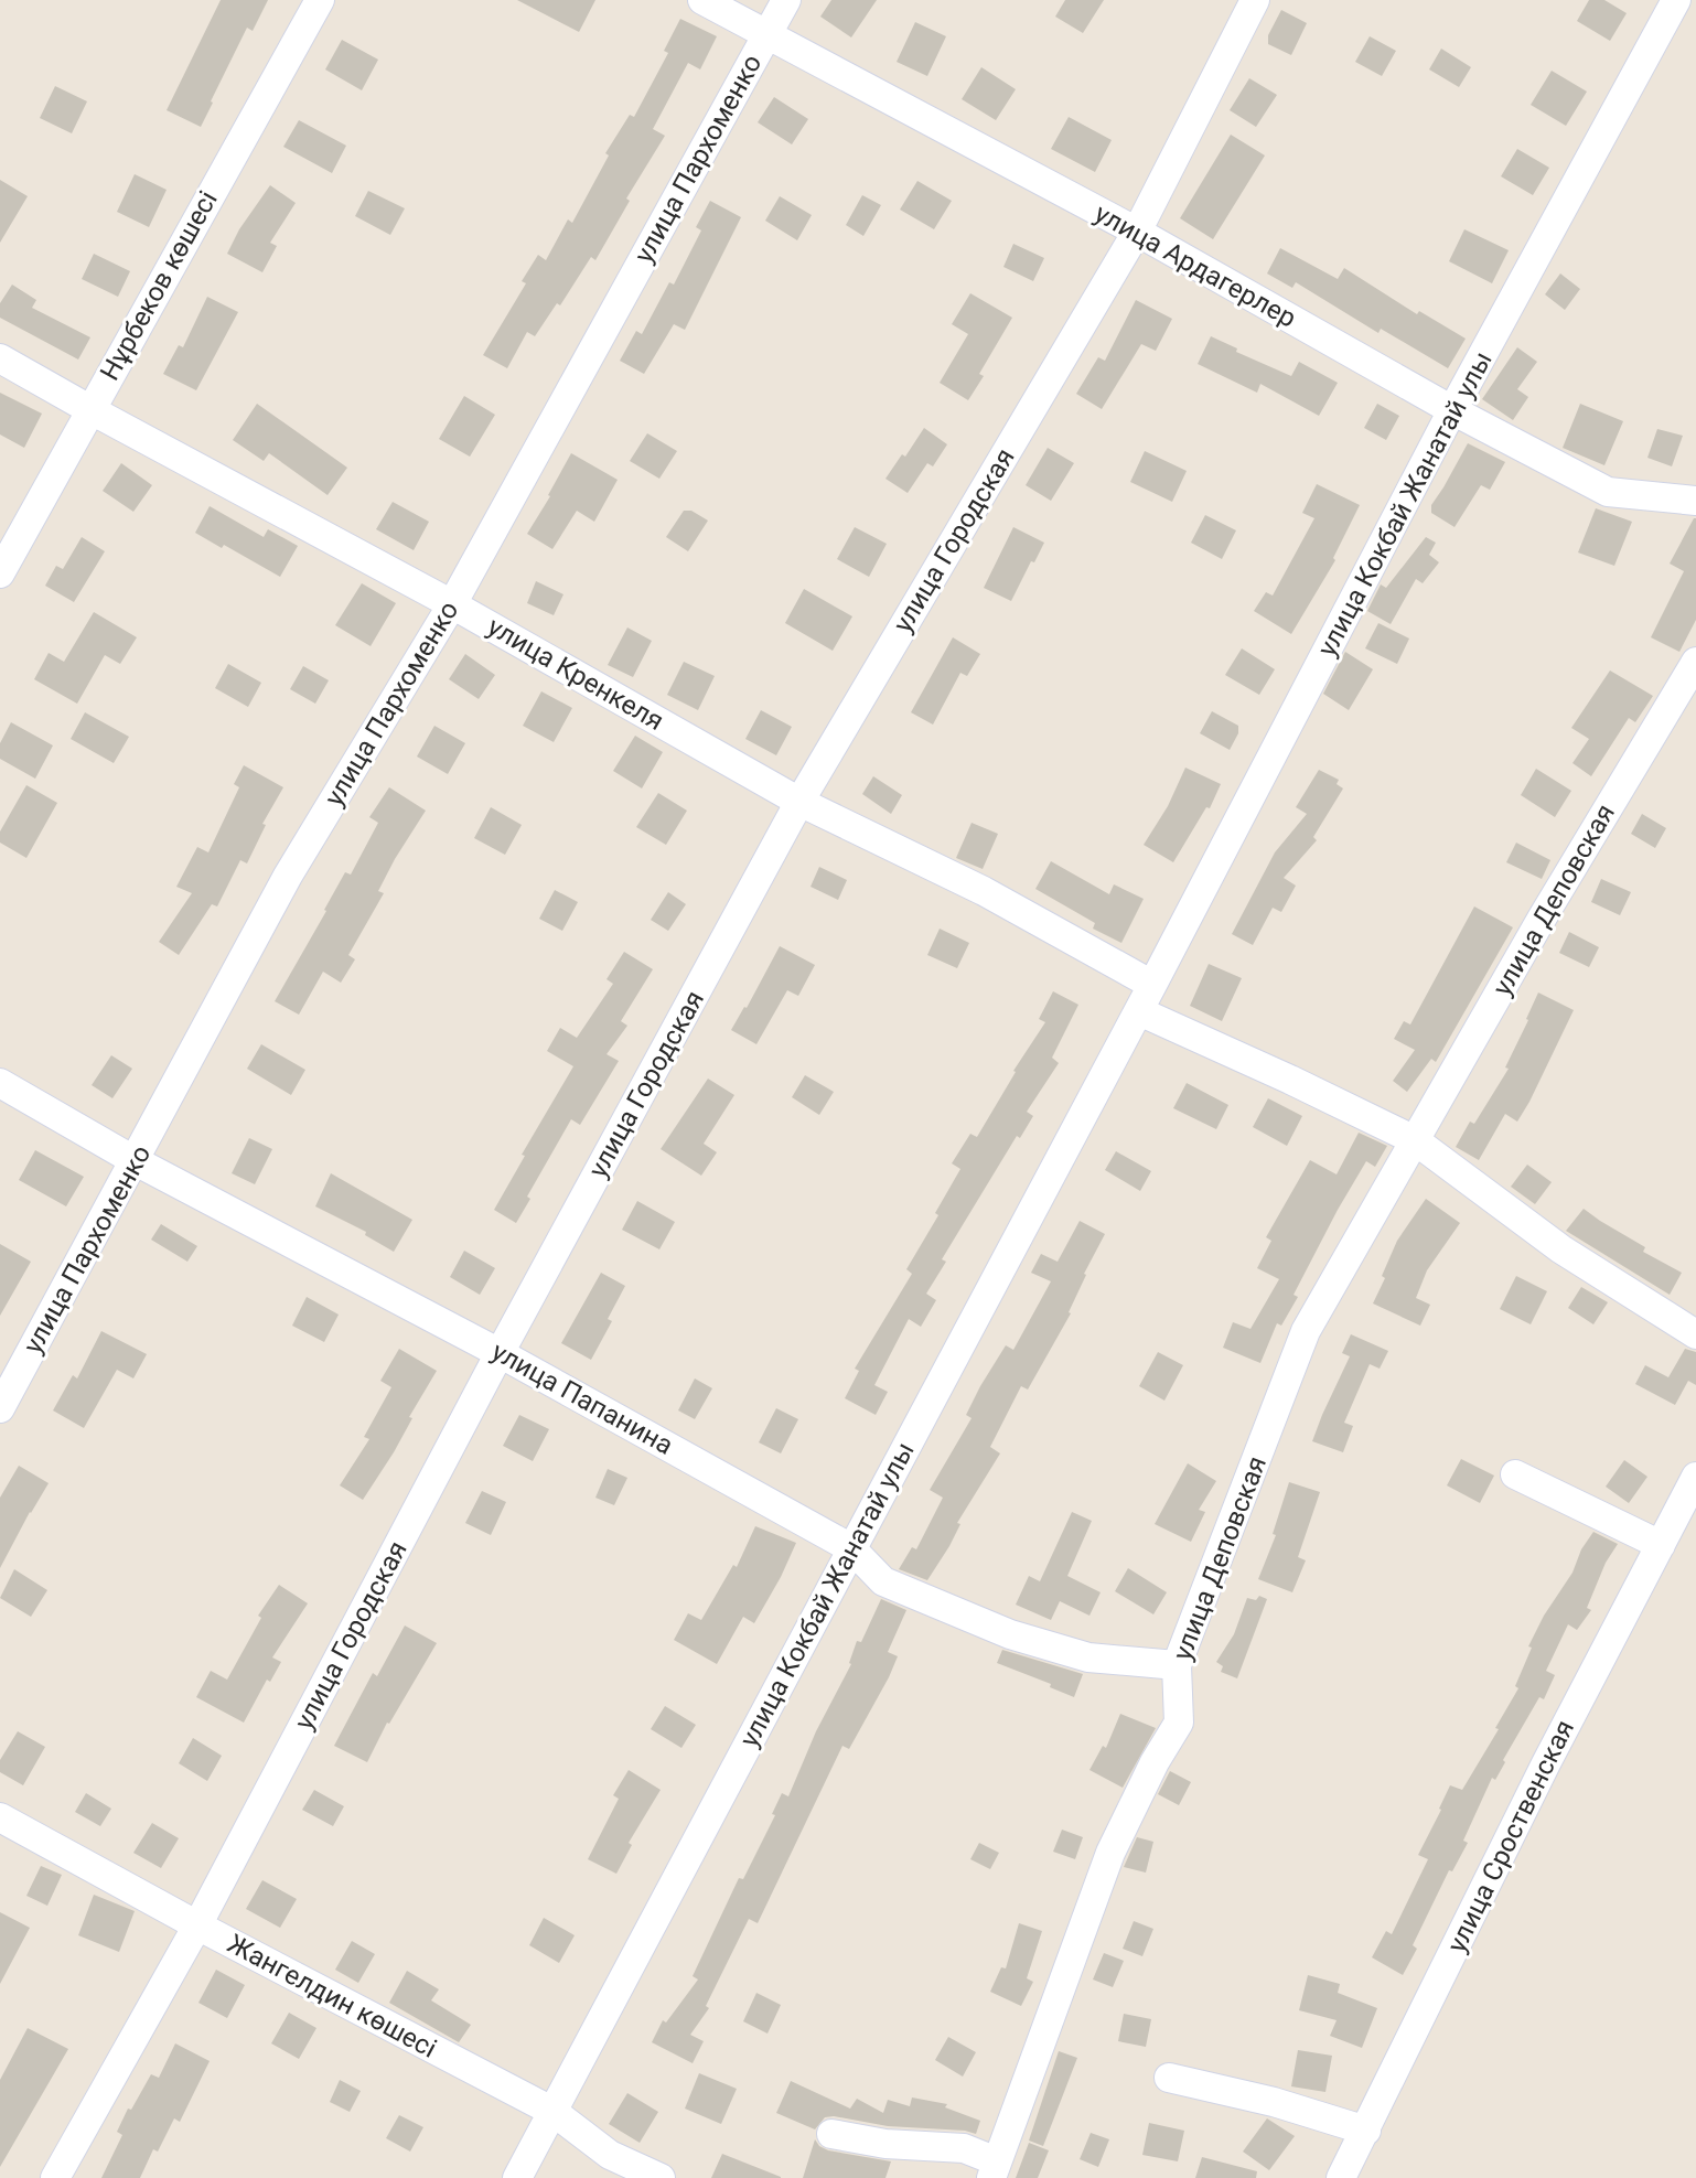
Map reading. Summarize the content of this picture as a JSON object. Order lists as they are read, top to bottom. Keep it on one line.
{"streets":{"street":["улица Пархоменко","улица Ардагерлер","Нұрбеков көшесі","улица Кокбай Жанатай улы","улица Городская","улица Кренкеля","улица Деповская","улица Папанина","улица Сроственская","Жангелдин көшесі"]},"crossings":[["улица Пархоменко","улица Ардагерлер"],["улица Пархоменко","улица Кренкеля"],["улица Пархоменко","улица Папанина"],["улица Ардагерлер","улица Кокбай Жанатай улы"],["улица Ардагерлер","улица Городская"],["Нұрбеков көшесі","улица Кренкеля"],["улица Кокбай Жанатай улы","улица Кренкеля"],["улица Кокбай Жанатай улы","улица Папанина"],["улица Кокбай Жанатай улы","Жангелдин көшесі"],["улица Городская","улица Кренкеля"],["улица Городская","улица Папанина"],["улица Городская","Жангелдин көшесі"],["улица Деповская","улица Папанина"]]}
